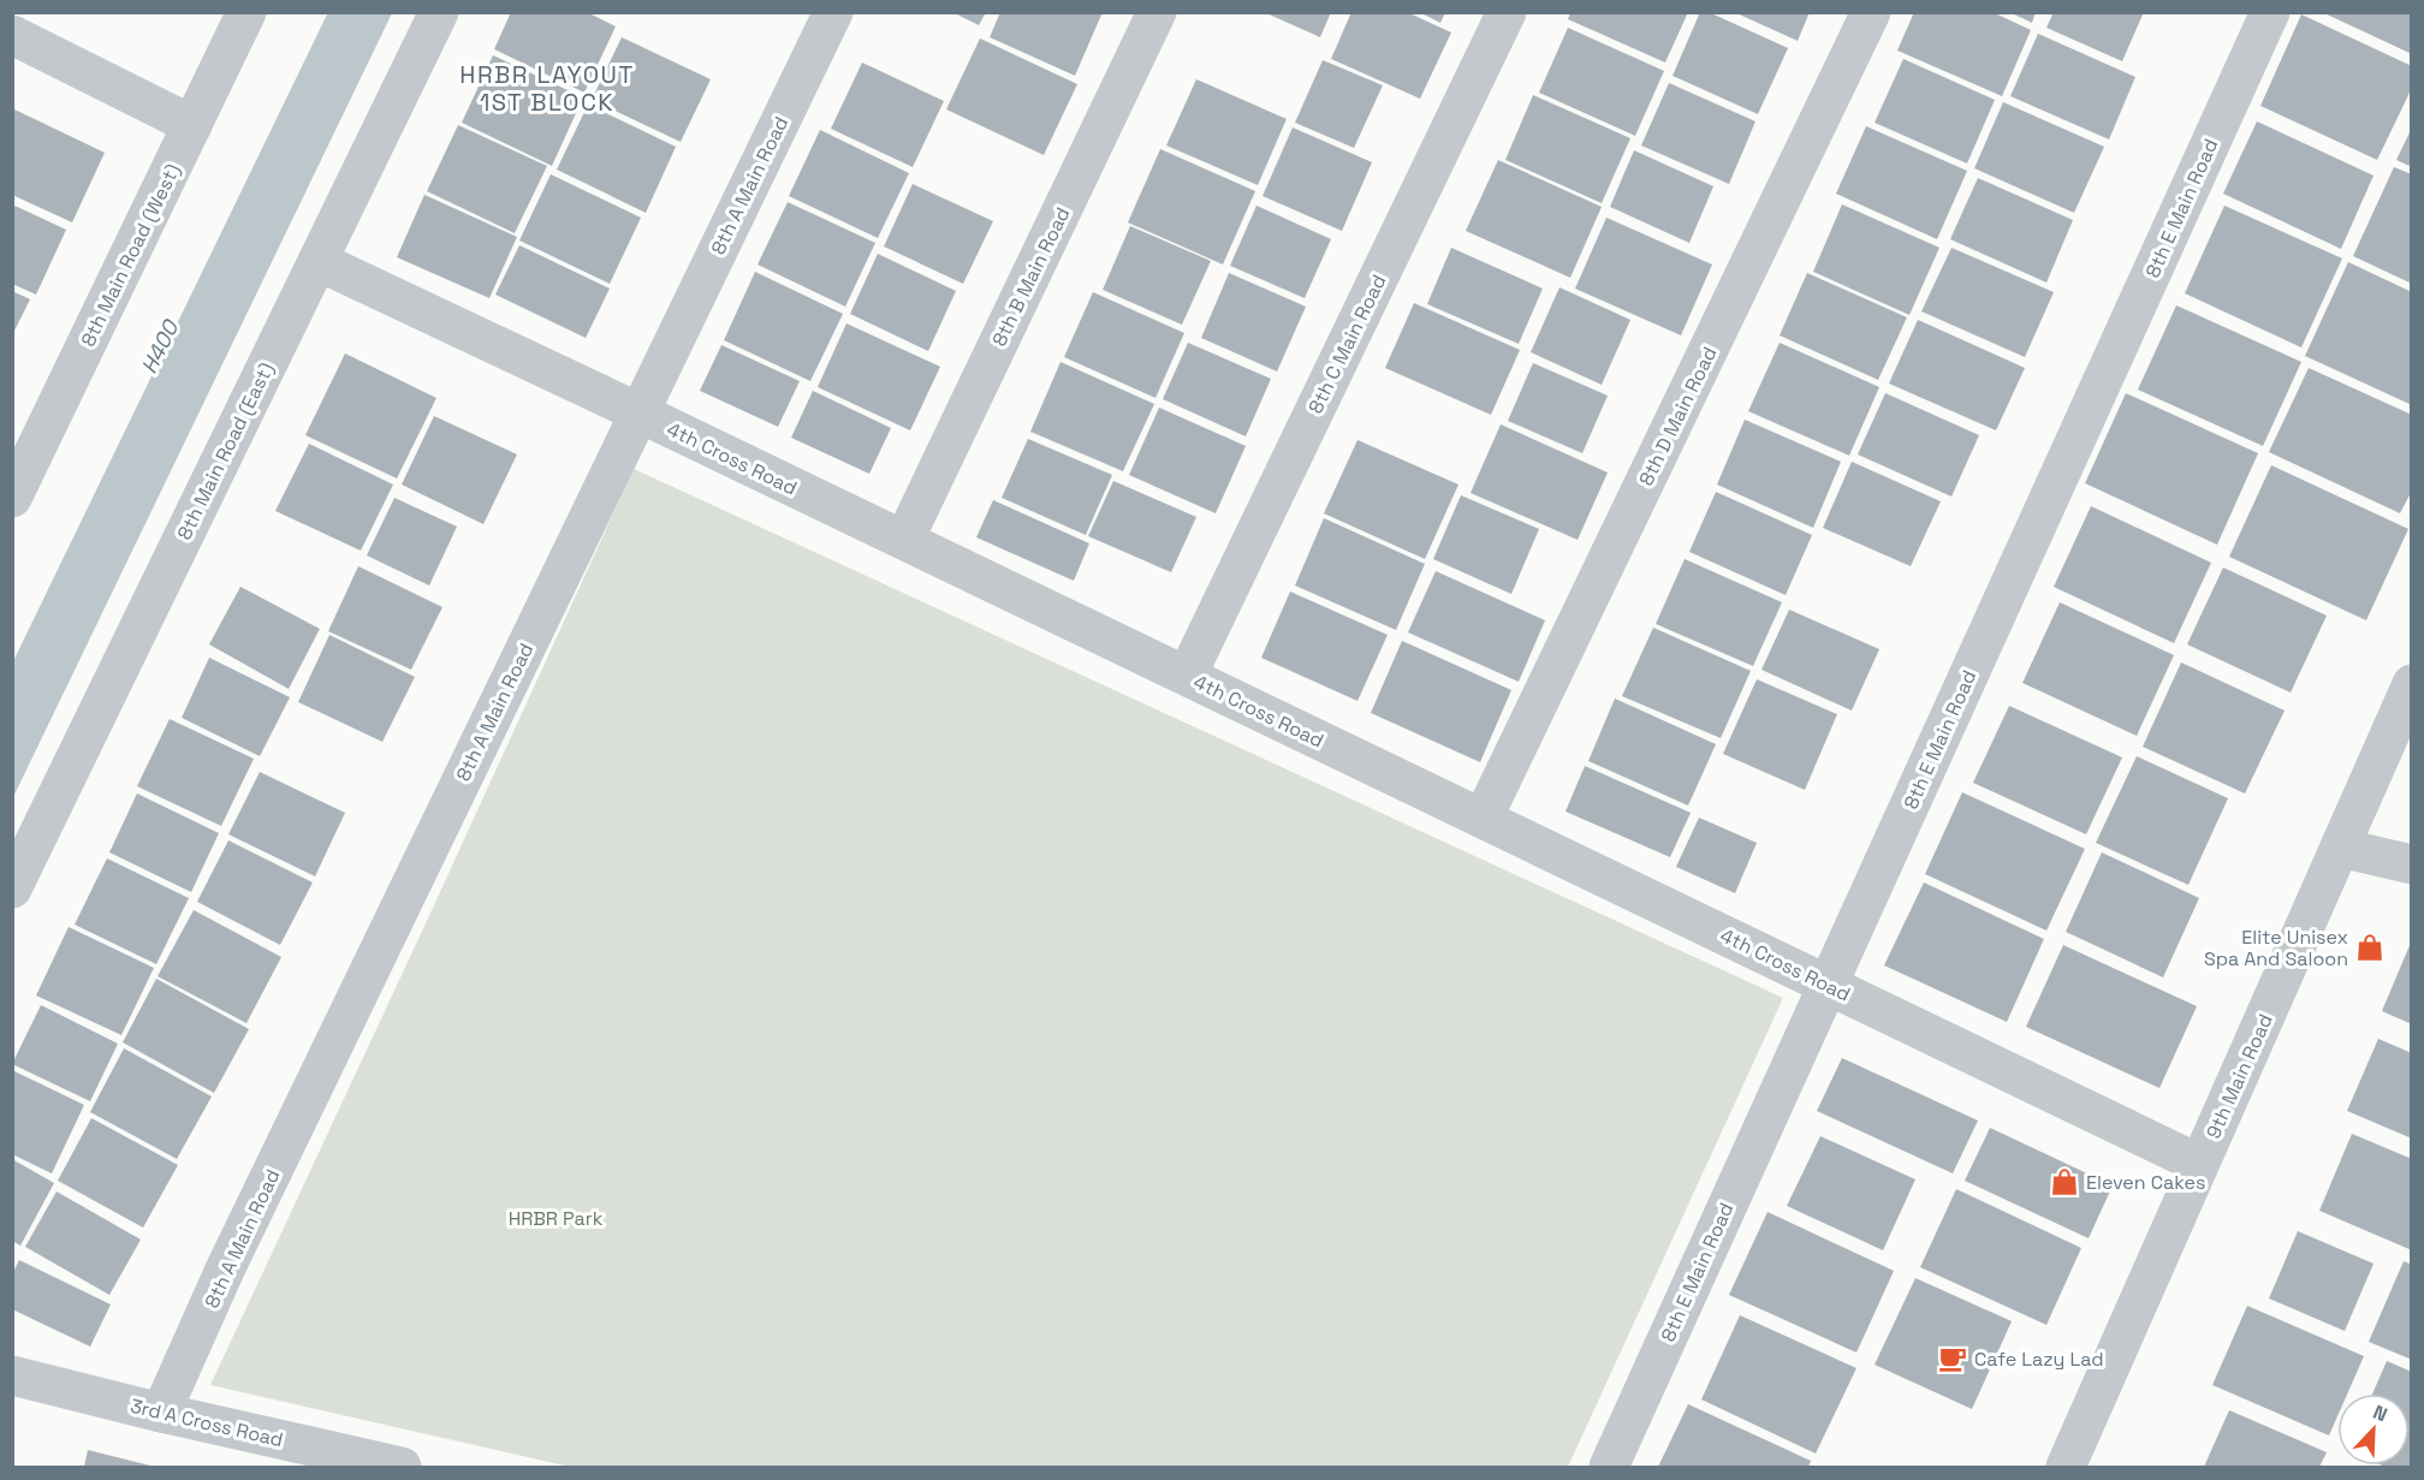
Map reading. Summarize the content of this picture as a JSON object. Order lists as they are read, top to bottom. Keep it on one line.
{"streets":{"street":["8th A Main Road","8th E Main Road","8th Main Road (West)","8th B Main Road","8th C Main Road","8th D Main Road","8th Main Road (East)","4th Cross Road","9th Main Road","3rd A Cross Road"]},"crossings":[["8th A Main Road","4th Cross Road"],["8th A Main Road","3rd A Cross Road"],["8th E Main Road","4th Cross Road"],["8th B Main Road","4th Cross Road"],["8th C Main Road","4th Cross Road"],["8th D Main Road","4th Cross Road"],["8th Main Road (East)","4th Cross Road"],["4th Cross Road","9th Main Road"]],"districts":["HRBR LAYOUT 1ST BLOCK"],"water":["H400"],"parks":["HRBR Park"],"places":{"shop":["Elite Unisex Spa And Saloon","Eleven Cakes"],"cafe":["Cafe Lazy Lad"]},"north":"top right"}
